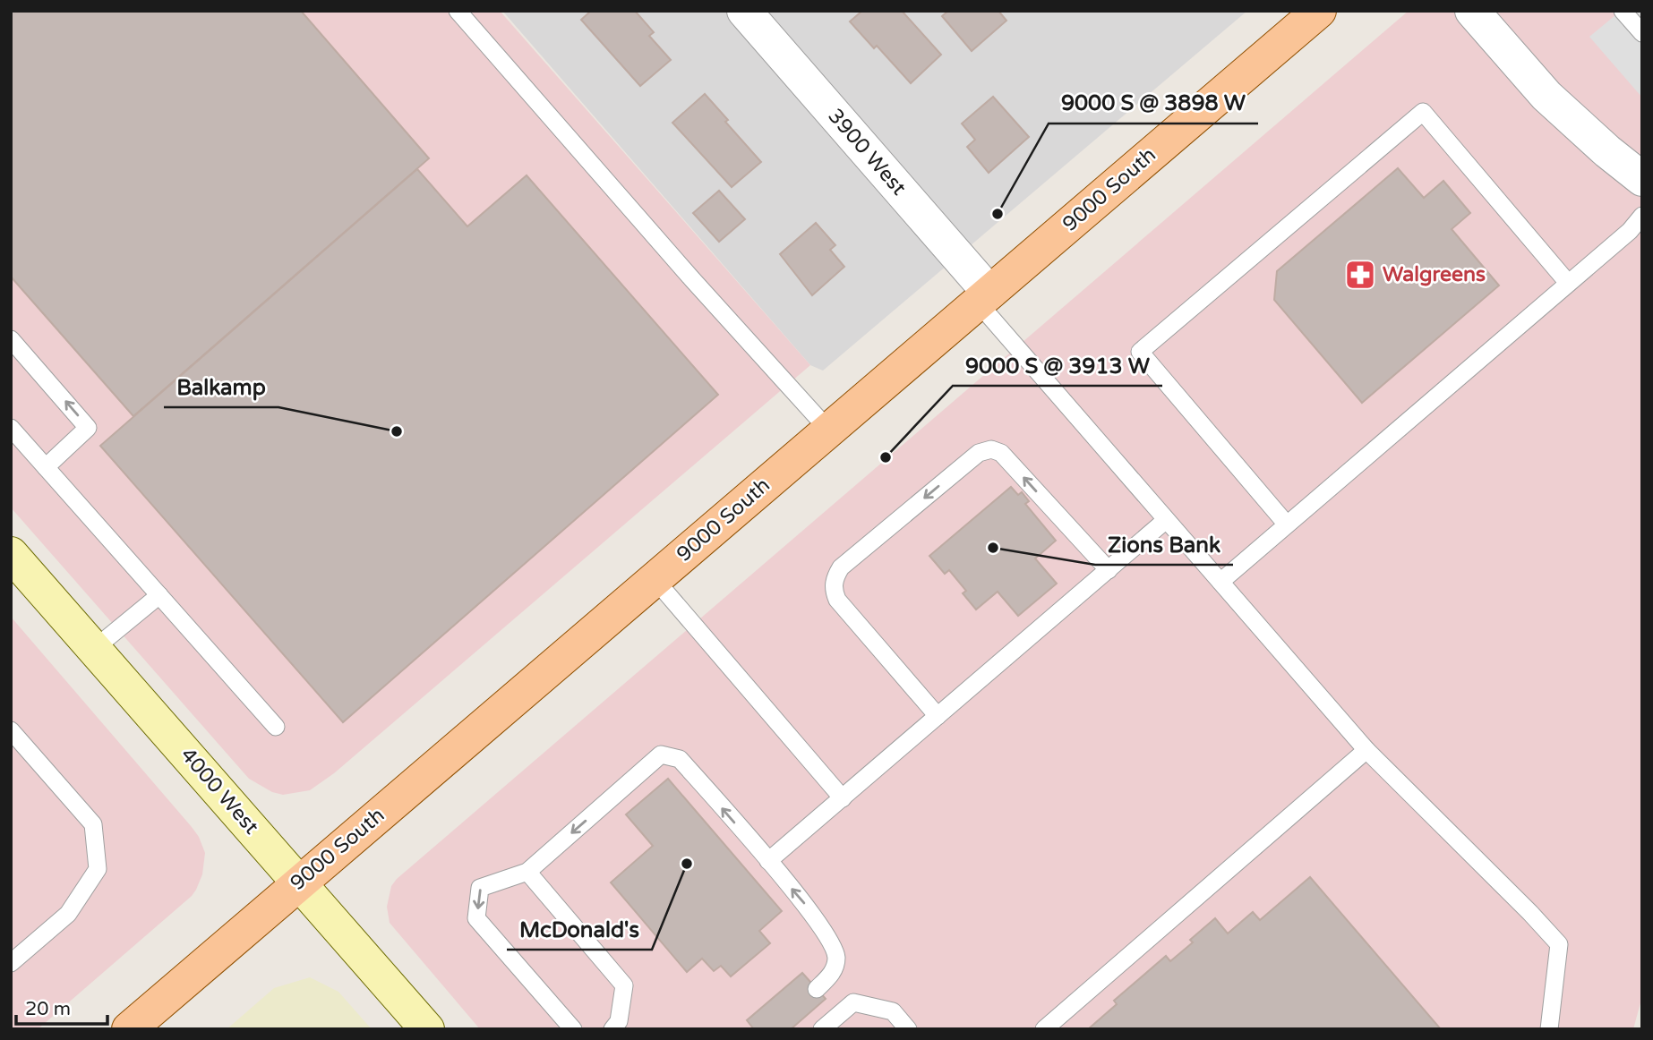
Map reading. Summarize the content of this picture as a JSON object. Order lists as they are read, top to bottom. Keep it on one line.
{"streets":{"main road":["9000 South","4000 West"],"street":["3900 West"]},"crossings":[["3900 West","9000 South"],["9000 South","4000 West"]],"places":{"other":["9000 S @ 3898 W","Balkamp","9000 S @ 3913 W","Zions Bank","McDonald's"],"pharmacy":["Walgreens"]},"scale_bar":"20 m"}
